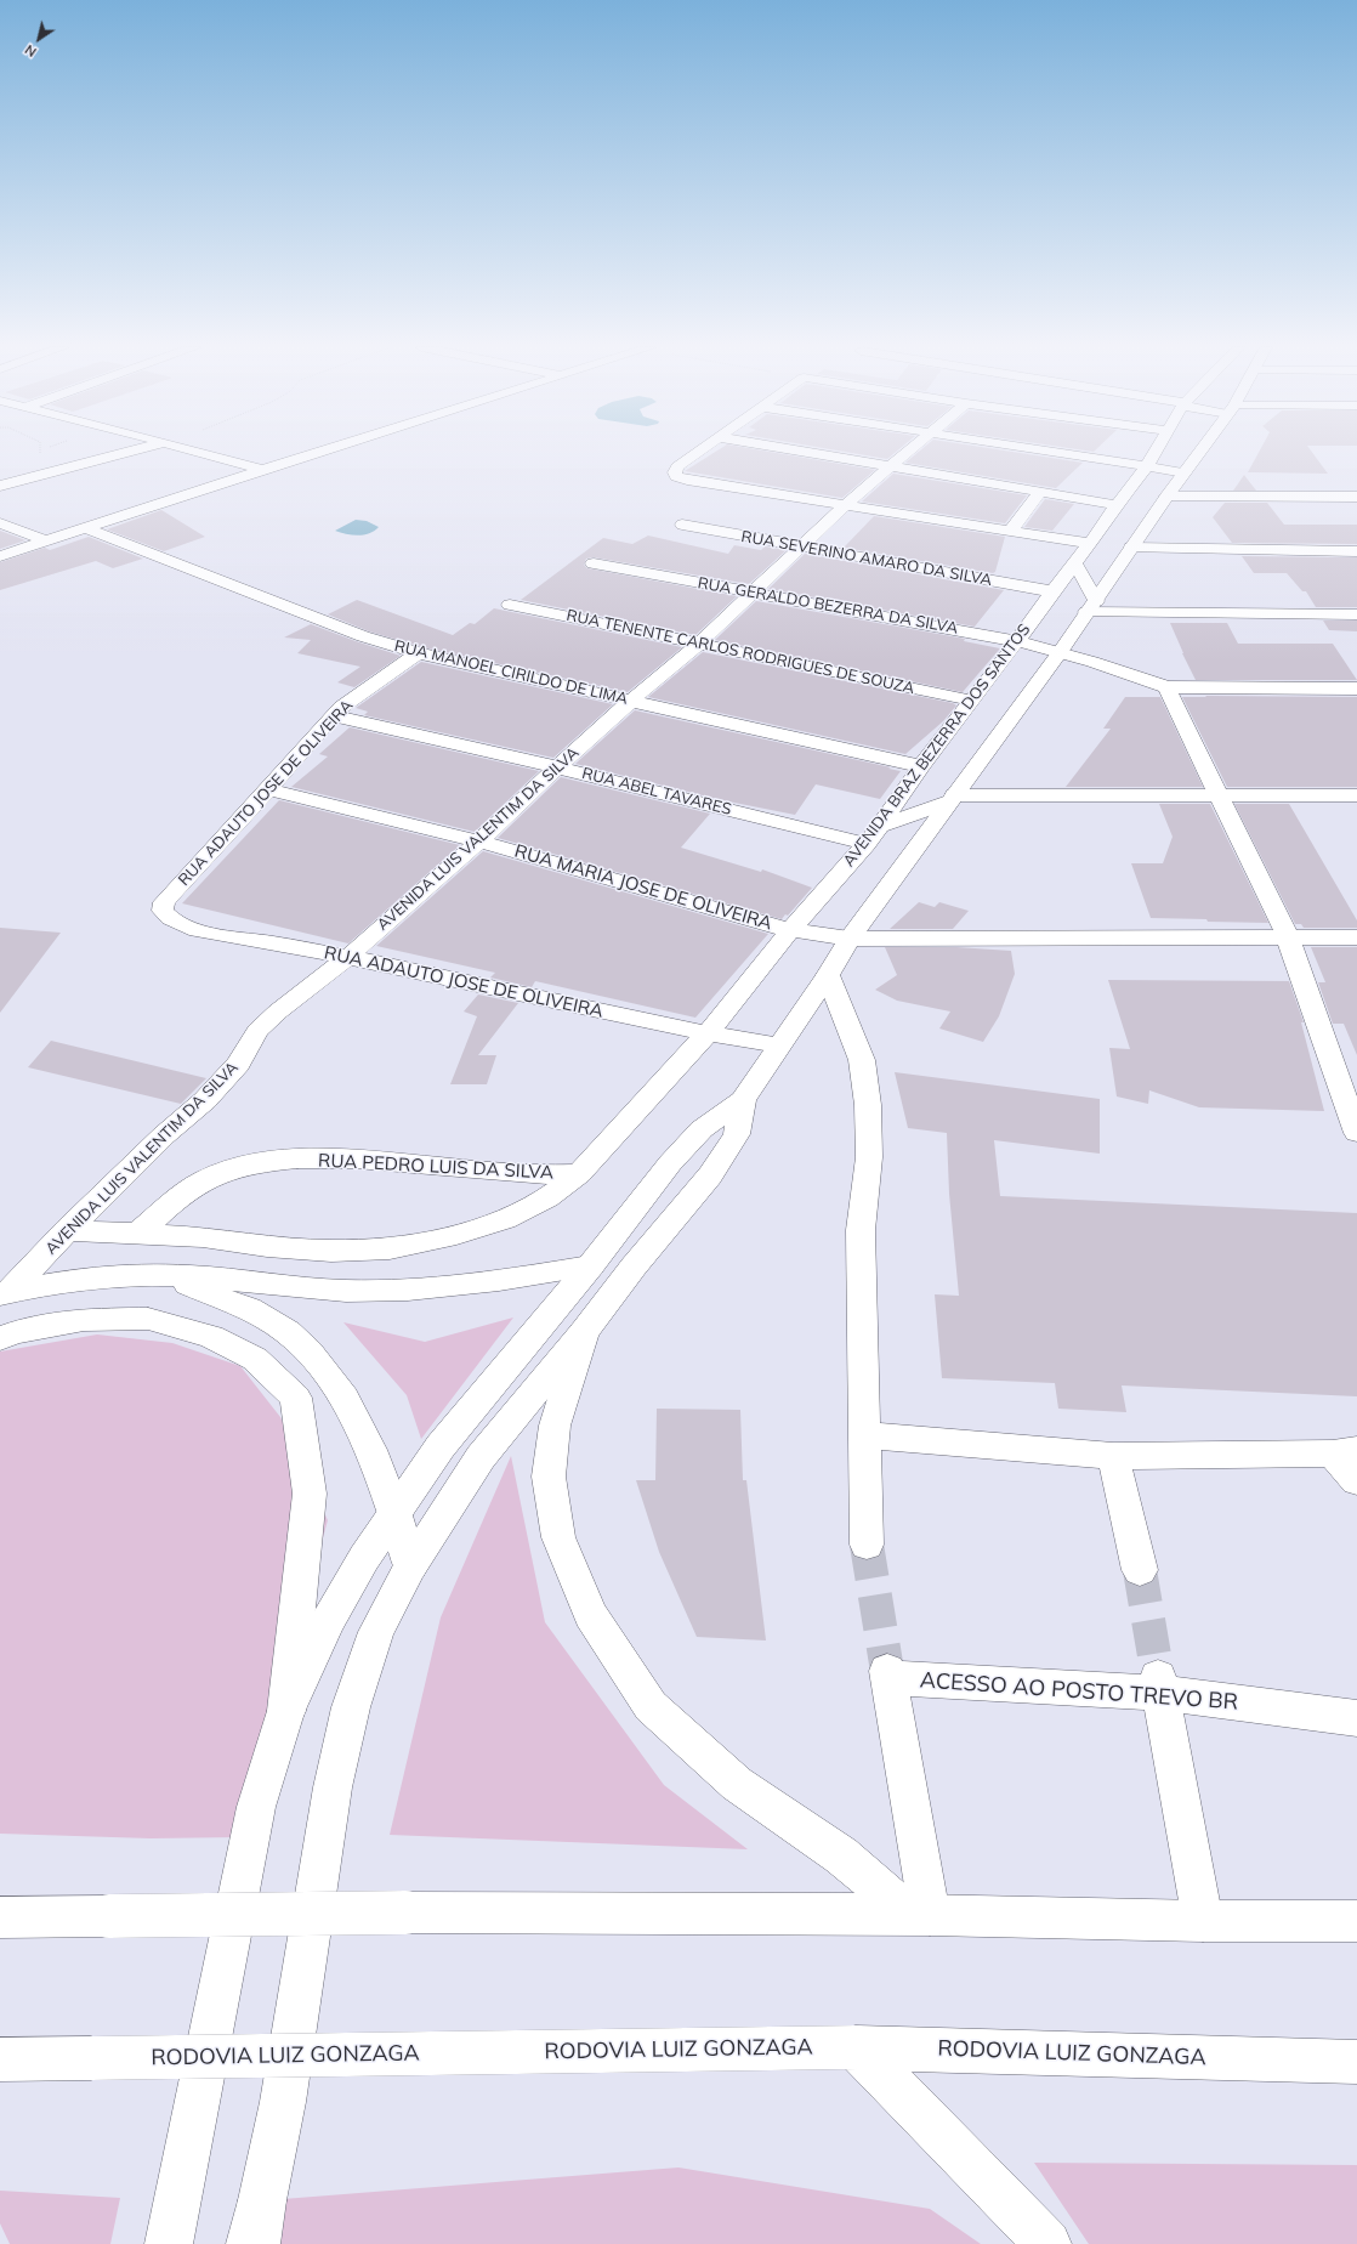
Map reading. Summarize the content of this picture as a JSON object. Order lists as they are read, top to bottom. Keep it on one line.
{"streets":{"main road":["RUA SEVERINO AMARO DA SILVA","RUA GERALDO BEZERRA DA SILVA","RUA TENENTE CARLOS RODRIGUES DE SOUZA","RUA MANOEL CIRILDO DE LIMA","AVENIDA BRAZ BEZERRA DOS SANTOS","RUA ABEL TAVARES","RUA ADAUTO JOSE DE OLIVEIRA","AVENIDA LUIS VALENTIM DA SILVA","RUA MARIA JOSE DE OLIVEIRA","RUA PEDRO LUIS DA SILVA","ACESSO AO POSTO TREVO BR","RODOVIA LUIZ GONZAGA"]},"crossings":[["RUA SEVERINO AMARO DA SILVA","AVENIDA BRAZ BEZERRA DOS SANTOS"],["RUA SEVERINO AMARO DA SILVA","AVENIDA LUIS VALENTIM DA SILVA"],["RUA GERALDO BEZERRA DA SILVA","AVENIDA BRAZ BEZERRA DOS SANTOS"],["RUA GERALDO BEZERRA DA SILVA","AVENIDA LUIS VALENTIM DA SILVA"],["RUA TENENTE CARLOS RODRIGUES DE SOUZA","AVENIDA BRAZ BEZERRA DOS SANTOS"],["RUA TENENTE CARLOS RODRIGUES DE SOUZA","AVENIDA LUIS VALENTIM DA SILVA"],["RUA MANOEL CIRILDO DE LIMA","AVENIDA BRAZ BEZERRA DOS SANTOS"],["RUA MANOEL CIRILDO DE LIMA","RUA ADAUTO JOSE DE OLIVEIRA"],["RUA MANOEL CIRILDO DE LIMA","AVENIDA LUIS VALENTIM DA SILVA"],["AVENIDA BRAZ BEZERRA DOS SANTOS","RUA ABEL TAVARES"],["AVENIDA BRAZ BEZERRA DOS SANTOS","RUA ADAUTO JOSE DE OLIVEIRA"],["AVENIDA BRAZ BEZERRA DOS SANTOS","AVENIDA LUIS VALENTIM DA SILVA"],["AVENIDA BRAZ BEZERRA DOS SANTOS","RUA MARIA JOSE DE OLIVEIRA"],["AVENIDA BRAZ BEZERRA DOS SANTOS","RUA PEDRO LUIS DA SILVA"],["RUA ABEL TAVARES","RUA ADAUTO JOSE DE OLIVEIRA"],["RUA ABEL TAVARES","AVENIDA LUIS VALENTIM DA SILVA"],["RUA ADAUTO JOSE DE OLIVEIRA","AVENIDA LUIS VALENTIM DA SILVA"],["RUA ADAUTO JOSE DE OLIVEIRA","RUA MARIA JOSE DE OLIVEIRA"],["AVENIDA LUIS VALENTIM DA SILVA","RUA MARIA JOSE DE OLIVEIRA"]],"north":"bottom left"}
